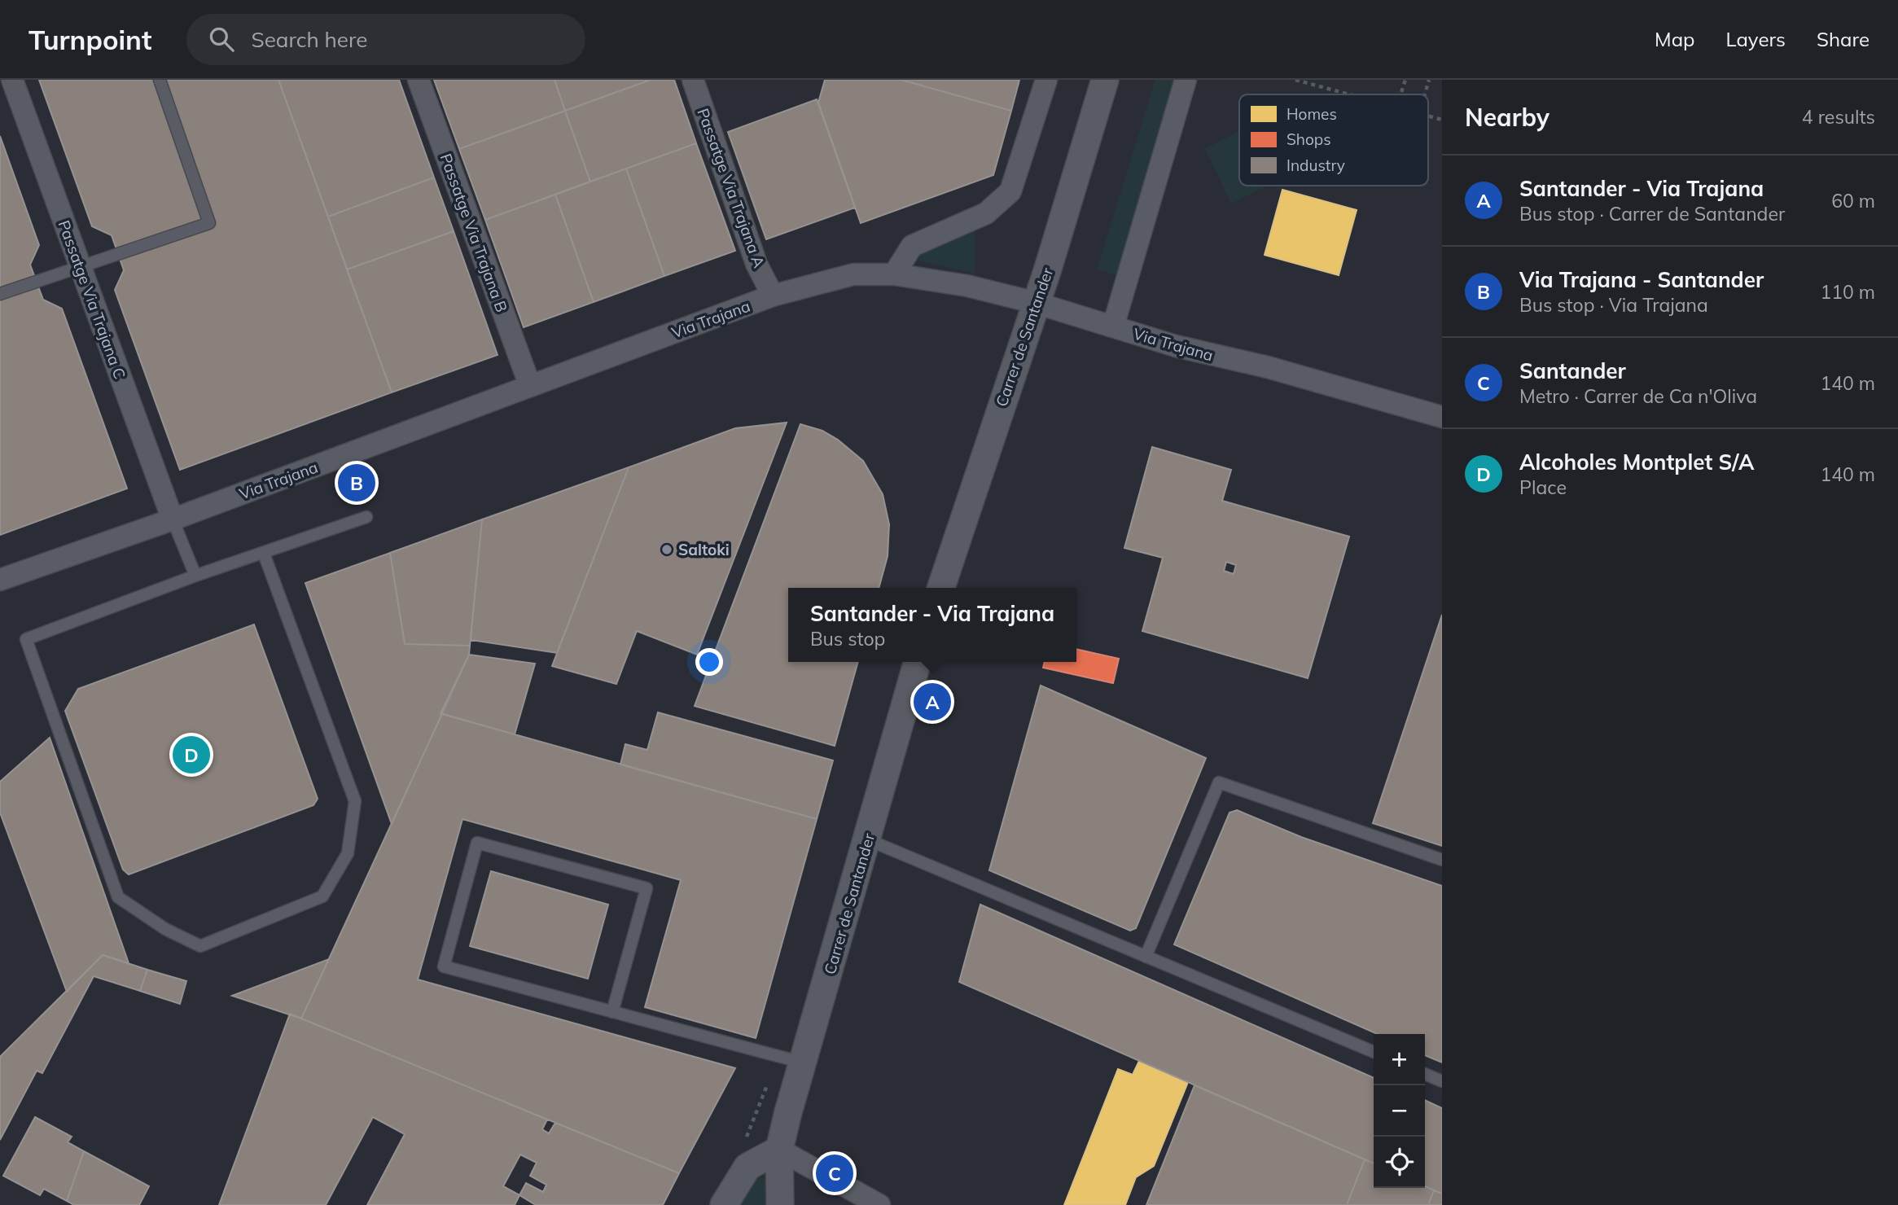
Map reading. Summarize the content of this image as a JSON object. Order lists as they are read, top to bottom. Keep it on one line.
{"streets":{"street":["Passatge Via Trajana A","Passatge Via Trajana B","Passatge Via Trajana C","Via Trajana","Carrer de Santander"]},"crossings":[["Passatge Via Trajana A","Via Trajana"],["Passatge Via Trajana B","Via Trajana"],["Passatge Via Trajana C","Via Trajana"],["Via Trajana","Carrer de Santander"]],"places":["Saltoki"],"legend":["Homes","Shops","Industry"],"page":{"header":"Turnpoint","search":"Search here","nav":["Map","Layers","Share"],"heading":["Nearby","4 results"],"list":[{"mark":"A","name":"Santander - Via Trajana","note":"Bus stop · Carrer de Santander","value":"60 m"},{"mark":"B","name":"Via Trajana - Santander","note":"Bus stop · Via Trajana","value":"110 m"},{"mark":"C","name":"Santander","note":"Metro · Carrer de Ca n'Oliva","value":"140 m"},{"mark":"D","name":"Alcoholes Montplet S/A","note":"Place","value":"140 m"}],"pins":["B","A","D","C"],"popup":["Santander - Via Trajana","Bus stop"],"map_buttons":["+","−"]}}
